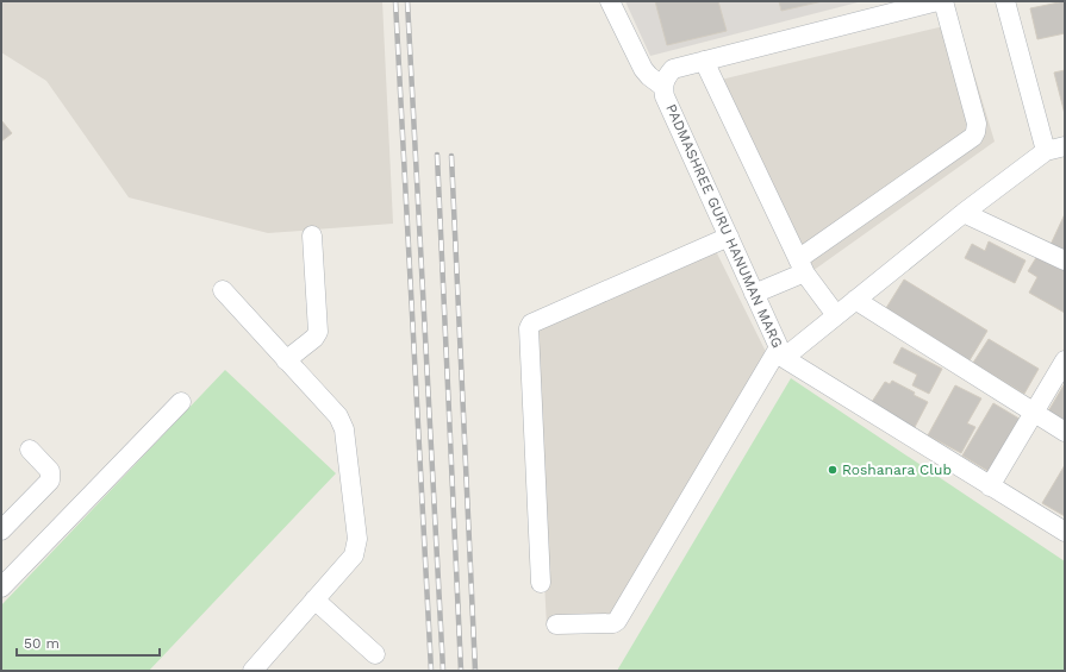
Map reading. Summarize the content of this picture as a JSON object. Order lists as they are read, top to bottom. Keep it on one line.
{"streets":{"street":["PADMASHREE GURU HANUMAN MARG"]},"places":["Roshanara Club"],"scale_bar":"50 m"}
